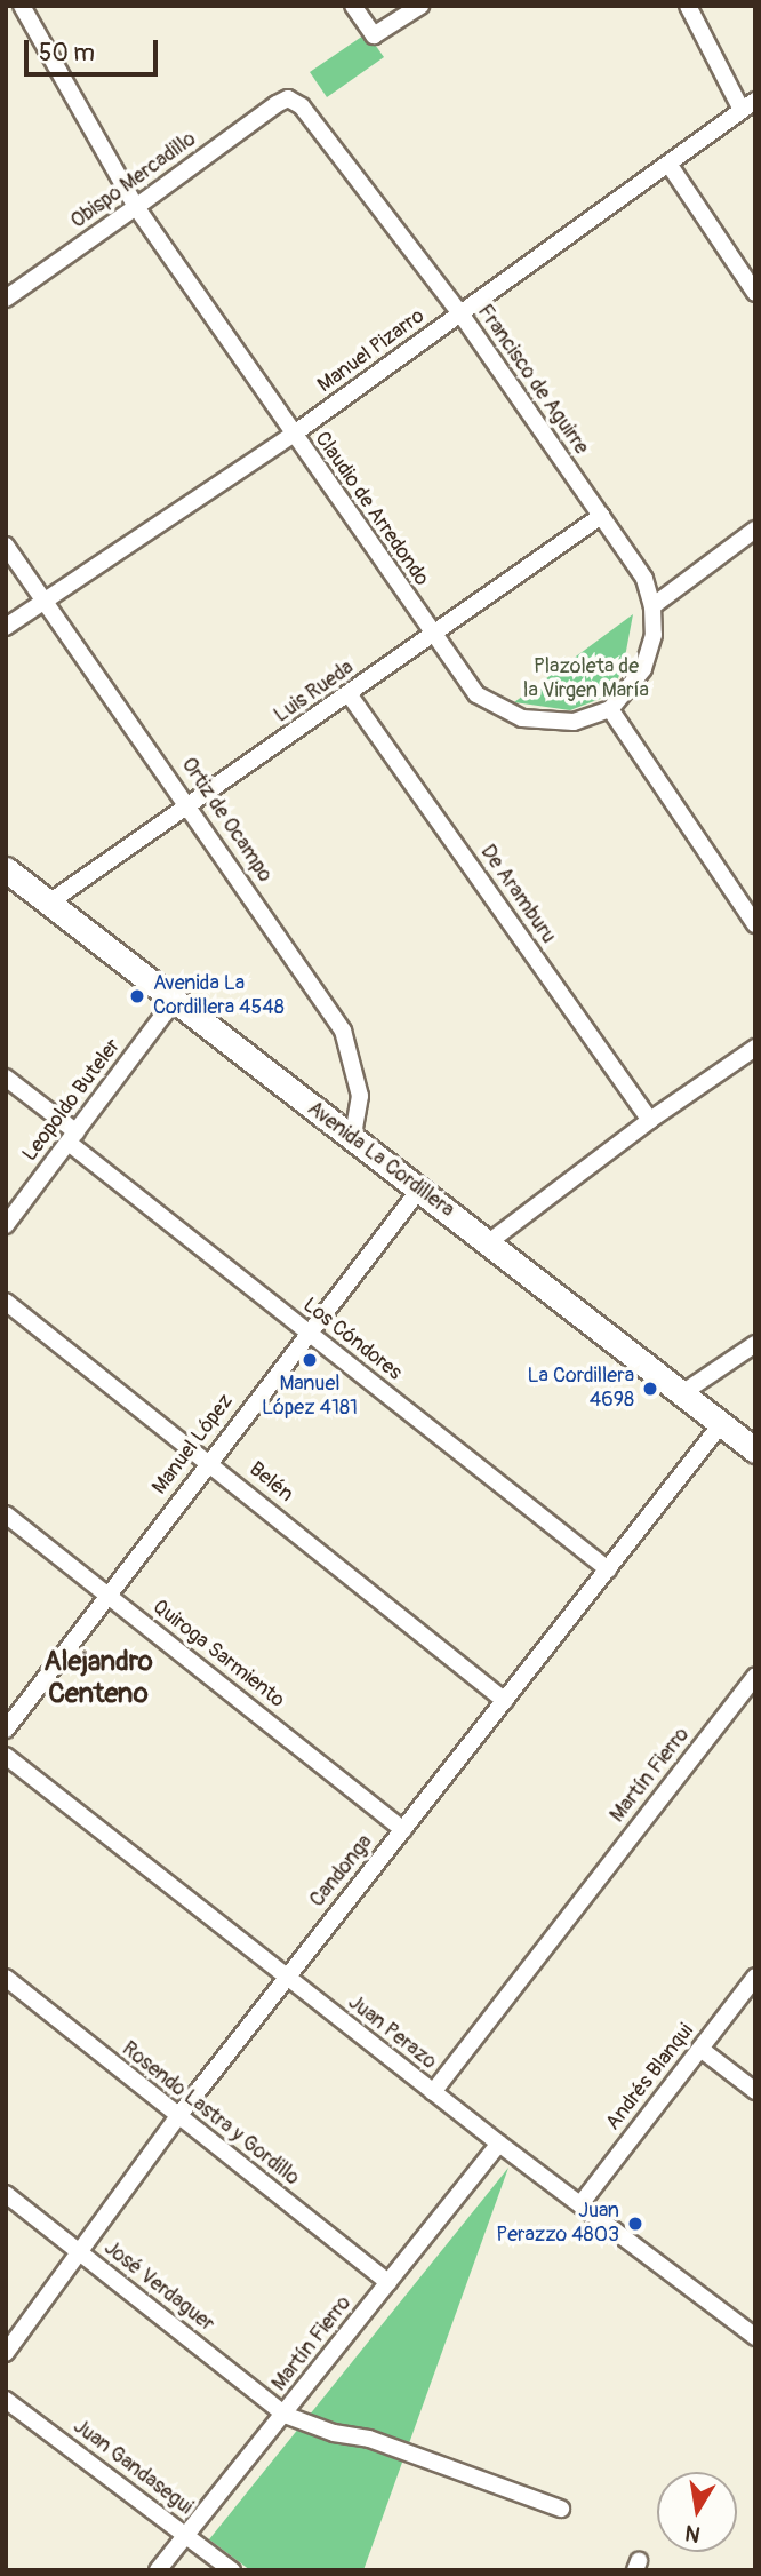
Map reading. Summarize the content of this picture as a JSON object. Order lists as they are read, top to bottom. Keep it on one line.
{"streets":{"main road":["Avenida La Cordillera"],"street":["Obispo Mercadillo","Manuel Pizarro","Francisco de Aguirre","Claudio de Arredondo","Luis Rueda","Ortiz de Ocampo","De Aramburu","Leopoldo Buteler","Los Cóndores","Manuel López","Belén","Quiroga Sarmiento","Martín Fierro","Candonga","Juan Perazo","Andrés Blanqui","Rosendo Lastra y Gordillo","José Verdaguer","Juan Gandasegui"]},"crossings":[["Obispo Mercadillo","Francisco de Aguirre"],["Obispo Mercadillo","Claudio de Arredondo"],["Manuel Pizarro","Francisco de Aguirre"],["Manuel Pizarro","Claudio de Arredondo"],["Manuel Pizarro","Ortiz de Ocampo"],["Francisco de Aguirre","Claudio de Arredondo"],["Francisco de Aguirre","Luis Rueda"],["Claudio de Arredondo","Luis Rueda"],["Luis Rueda","Ortiz de Ocampo"],["Luis Rueda","De Aramburu"],["Luis Rueda","Avenida La Cordillera"],["Ortiz de Ocampo","Avenida La Cordillera"],["Leopoldo Buteler","Avenida La Cordillera"],["Leopoldo Buteler","Los Cóndores"],["Avenida La Cordillera","Manuel López"],["Avenida La Cordillera","Candonga"],["Los Cóndores","Manuel López"],["Los Cóndores","Candonga"],["Manuel López","Belén"],["Manuel López","Quiroga Sarmiento"],["Belén","Candonga"],["Quiroga Sarmiento","Candonga"],["Martín Fierro","Juan Perazo"],["Martín Fierro","Rosendo Lastra y Gordillo"],["Martín Fierro","José Verdaguer"],["Martín Fierro","Juan Gandasegui"],["Candonga","Juan Perazo"],["Candonga","Rosendo Lastra y Gordillo"],["Candonga","José Verdaguer"],["Juan Perazo","Andrés Blanqui"]],"districts":["Alejandro Centeno"],"parks":["Plazoleta de la Virgen María"],"places":["Avenida La Cordillera 4548","Manuel López 4181","La Cordillera 4698","Juan Perazzo 4803"],"scale_bar":"50 m","north":"bottom"}
